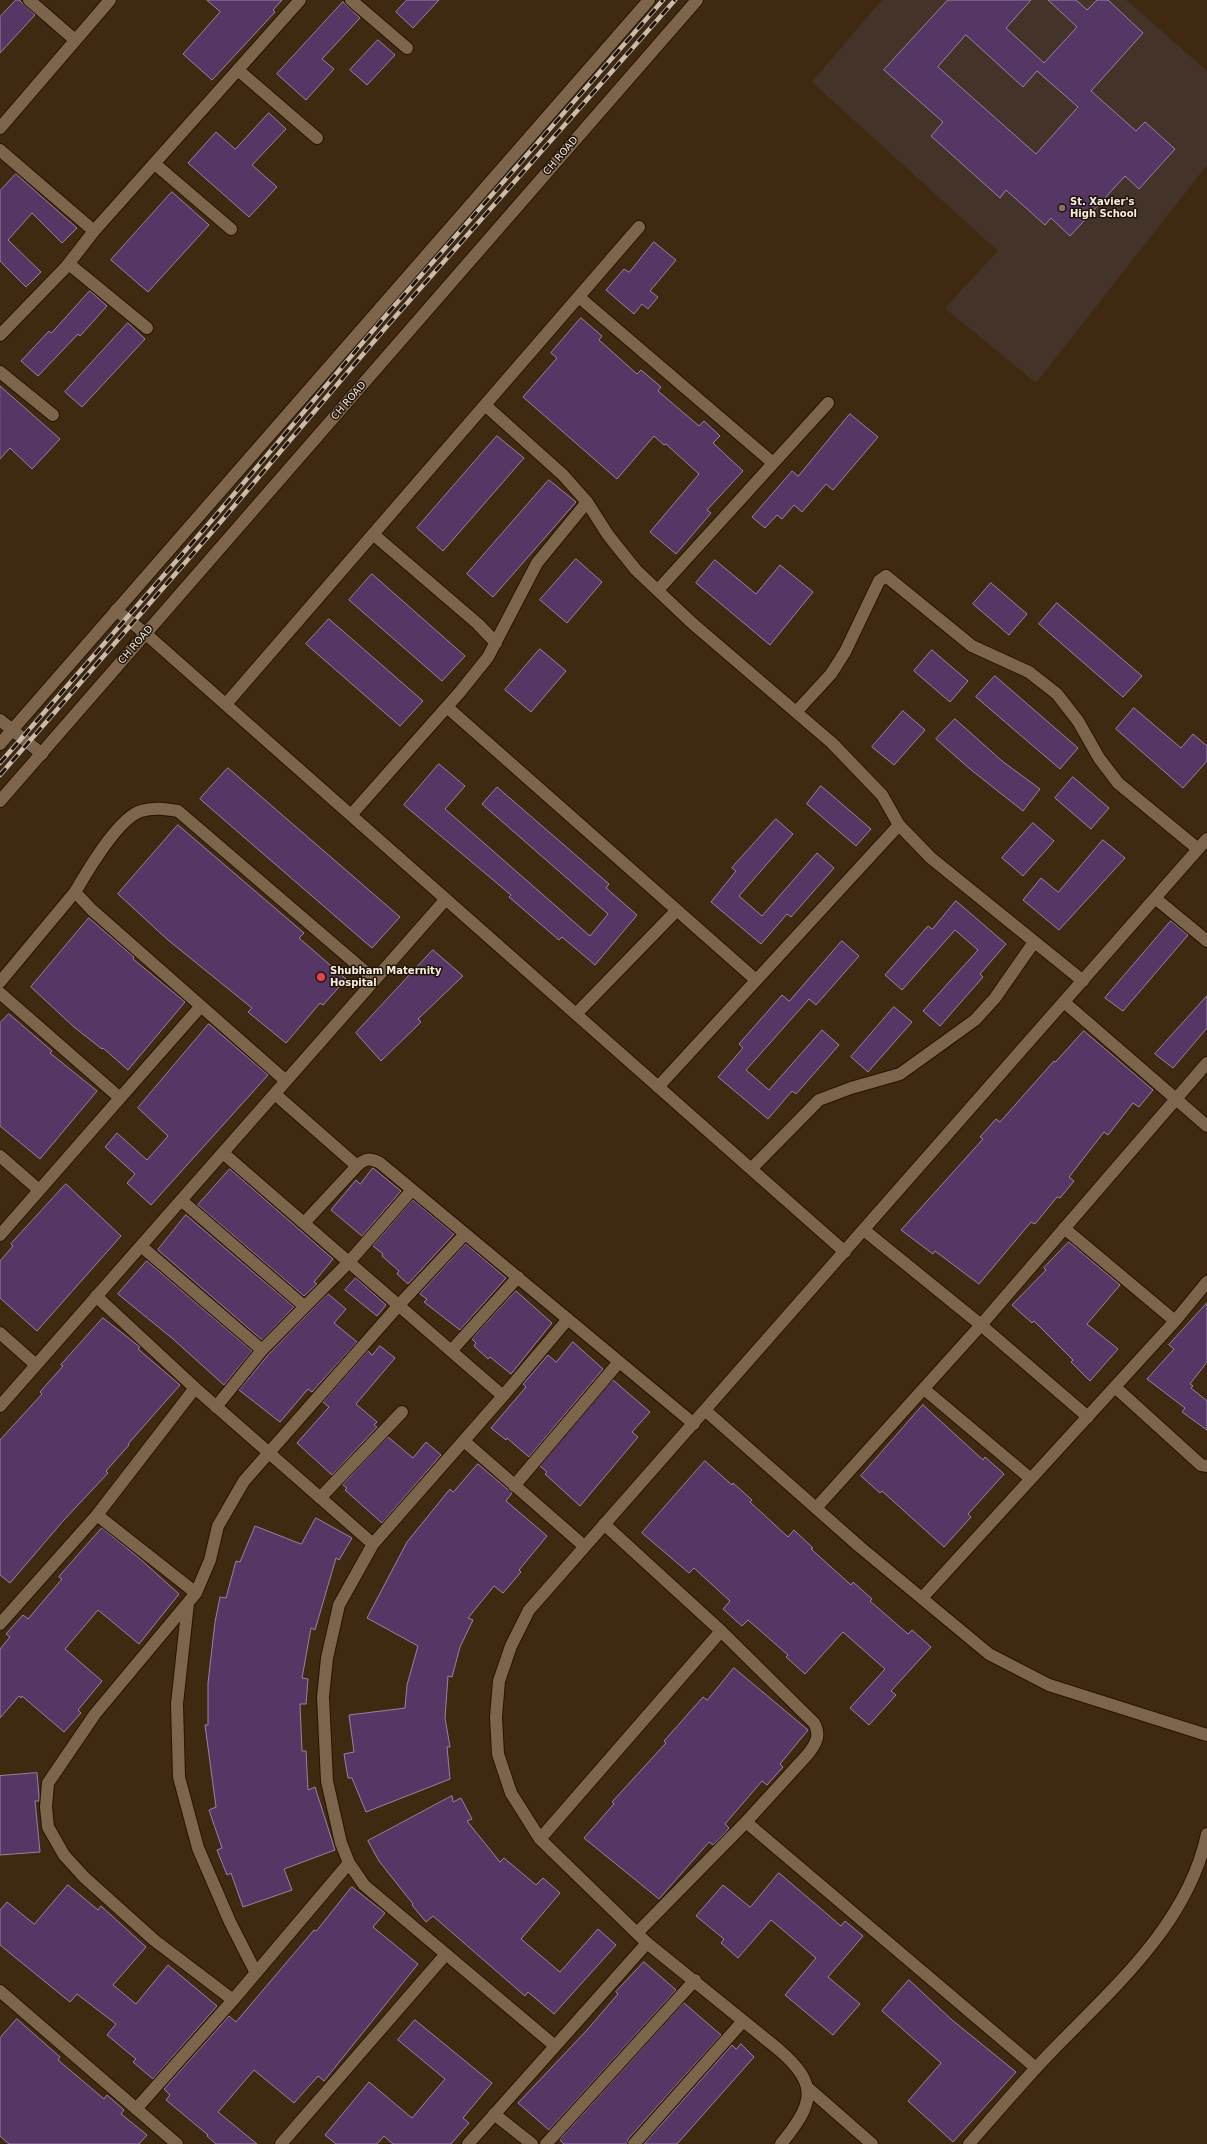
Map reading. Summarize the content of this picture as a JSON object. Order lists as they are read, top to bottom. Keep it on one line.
{"streets":{"street":["CH ROAD"]},"places":["St. Xavier's High School","Shubham Maternity Hospital"]}
